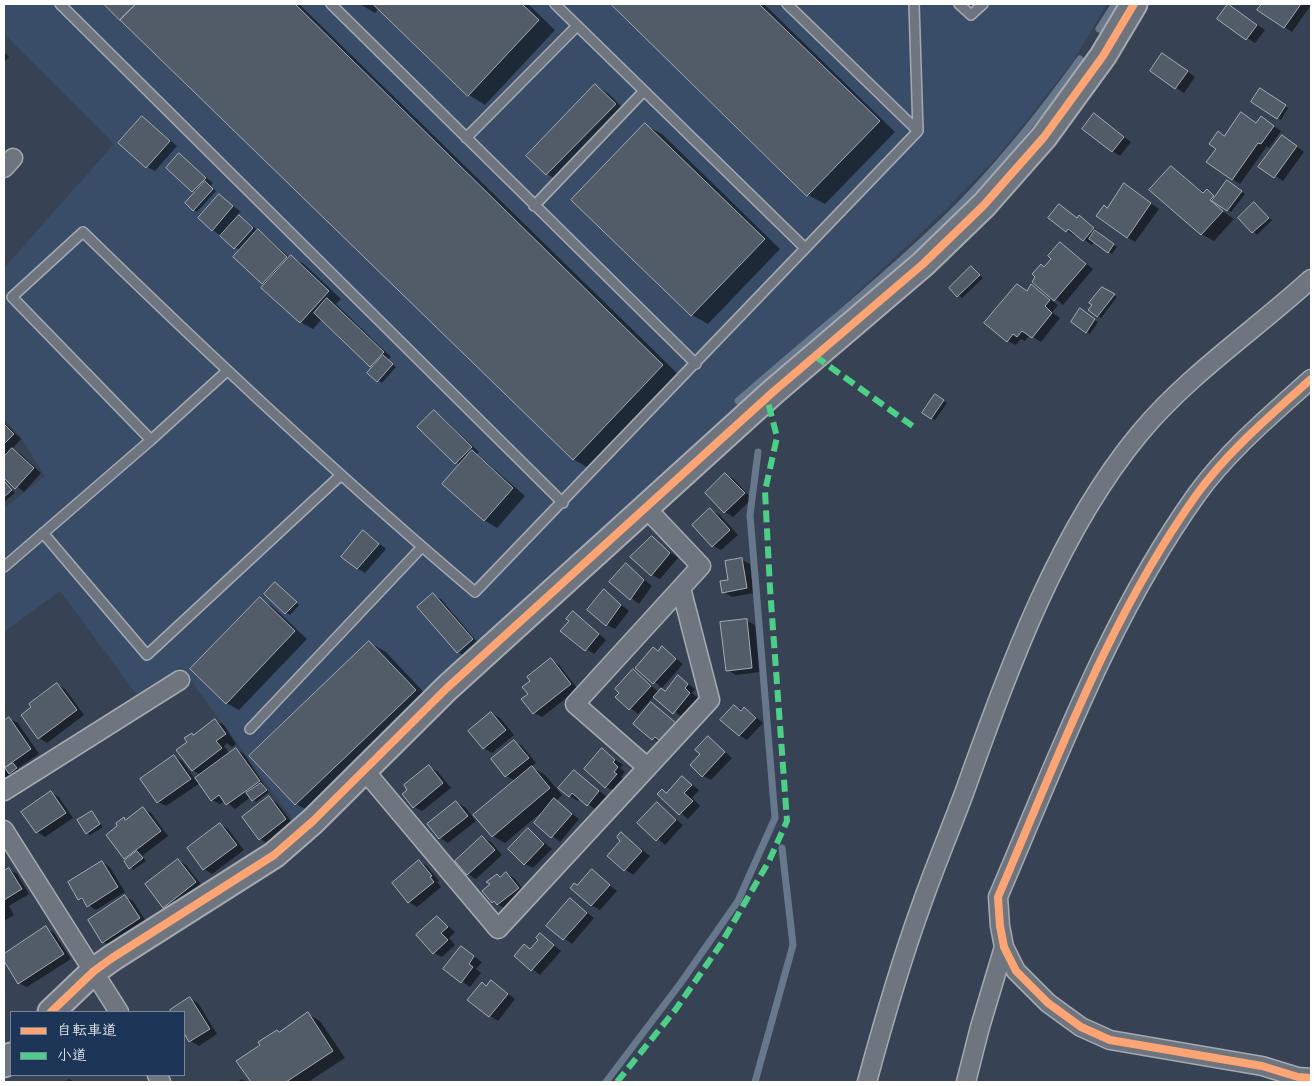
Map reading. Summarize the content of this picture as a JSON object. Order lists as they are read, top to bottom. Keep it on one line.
{"legend":["自転車道","小道"]}
